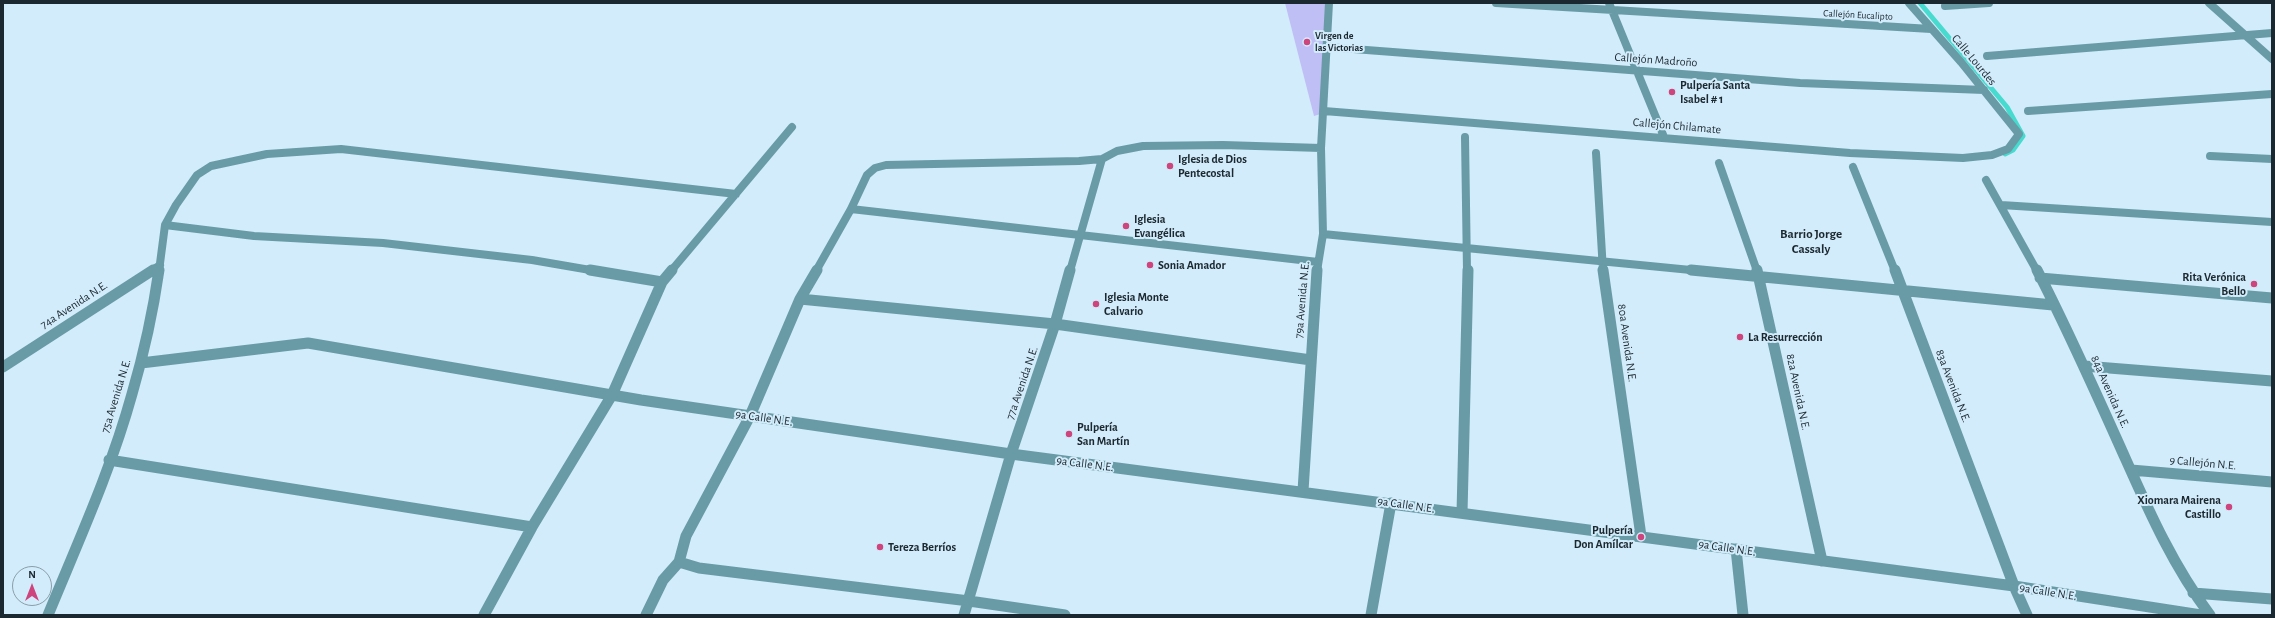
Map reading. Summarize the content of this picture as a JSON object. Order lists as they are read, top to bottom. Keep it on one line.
{"streets":{"street":["Callejón Eucalipto","Callejón Madroño","Calle Lourdes","Callejón Chilamate","79a Avenida N.E.","74a Avenida N.E.","80a Avenida N.E.","77a Avenida N.E.","83a Avenida N.E.","82a Avenida N.E.","84a Avenida N.E.","75a Avenida N.E.","9a Calle N.E.","9 Callejón N.E."]},"crossings":[["Callejón Eucalipto","Calle Lourdes"],["Callejón Madroño","Calle Lourdes"],["Callejón Madroño","79a Avenida N.E."],["Calle Lourdes","Callejón Chilamate"],["Callejón Chilamate","79a Avenida N.E."],["79a Avenida N.E.","9a Calle N.E."],["74a Avenida N.E.","75a Avenida N.E."],["80a Avenida N.E.","9a Calle N.E."],["77a Avenida N.E.","9a Calle N.E."],["83a Avenida N.E.","9a Calle N.E."],["82a Avenida N.E.","9a Calle N.E."],["84a Avenida N.E.","9 Callejón N.E."],["75a Avenida N.E.","9a Calle N.E."]],"districts":["Barrio Jorge Cassaly"],"places":["Virgen de las Victorias","Pulpería Santa Isabel # 1","Iglesia de Dios Pentecostal","Iglesia Evangélica","Sonia Amador","Rita Verónica Bello","Iglesia Monte Calvario","La Resurrección","Pulpería San Martín","Xiomara Mairena Castillo","Pulpería Don Amílcar","Tereza Berríos"],"north":"top"}
